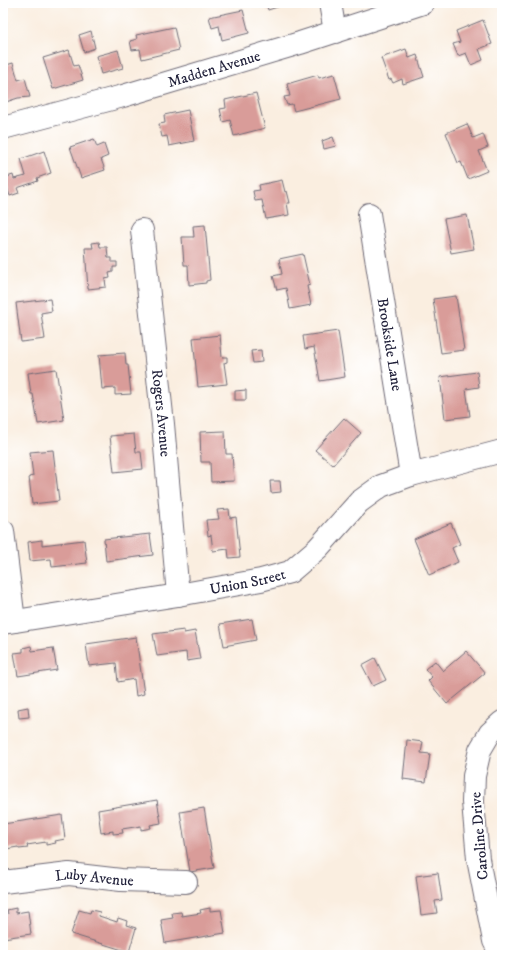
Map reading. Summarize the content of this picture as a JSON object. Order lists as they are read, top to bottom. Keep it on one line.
{"streets":{"street":["Madden Avenue","Brookside Lane","Rogers Avenue","Union Street","Caroline Drive","Luby Avenue"]},"crossings":[["Brookside Lane","Union Street"],["Rogers Avenue","Union Street"]]}
